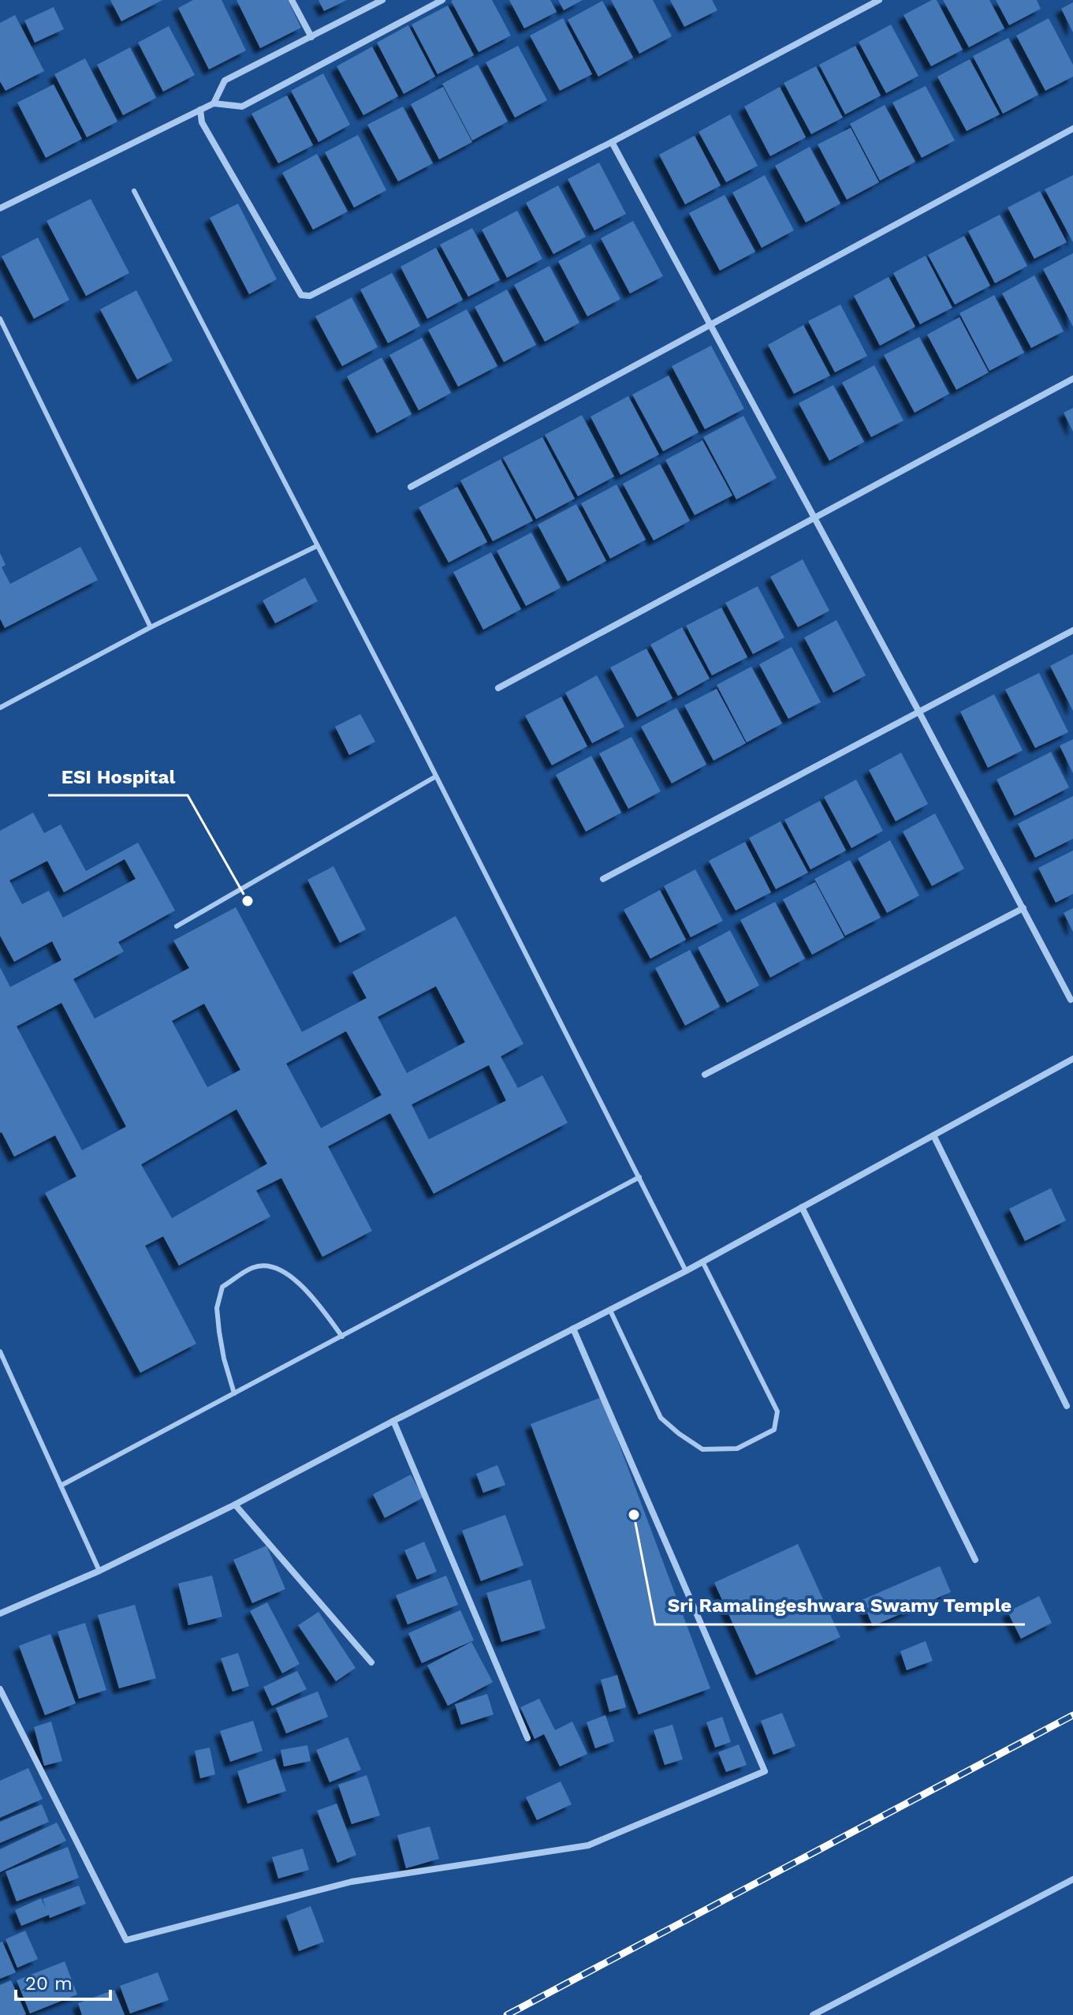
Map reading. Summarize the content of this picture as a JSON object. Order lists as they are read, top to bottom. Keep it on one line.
{"places":["ESI Hospital","Sri Ramalingeshwara Swamy Temple"],"scale_bar":"20 m"}
